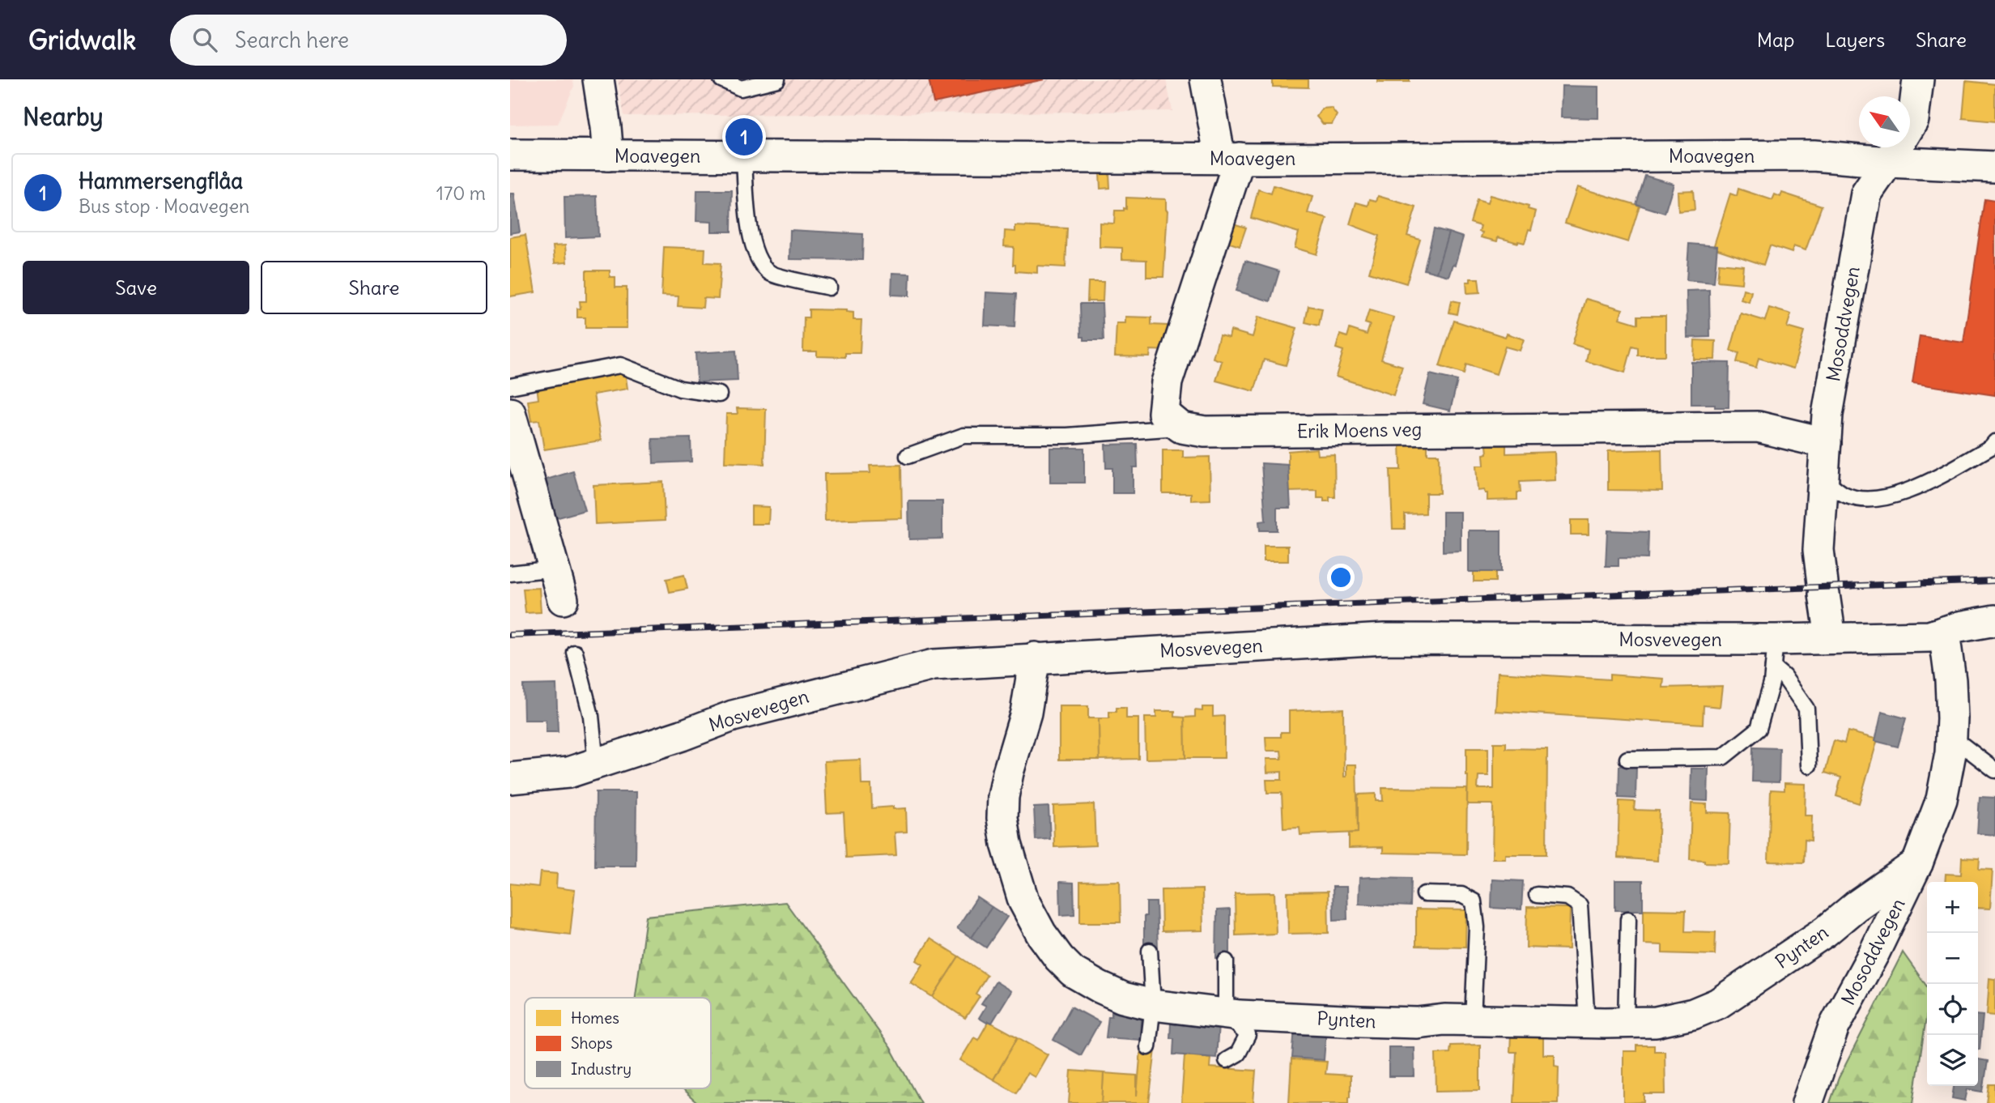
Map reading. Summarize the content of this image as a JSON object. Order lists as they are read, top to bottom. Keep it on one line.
{"streets":{"street":["Moavegen","Mosoddvegen","Erik Moens veg","Mosvevegen","Pynten"]},"crossings":[["Moavegen","Mosoddvegen"],["Mosoddvegen","Erik Moens veg"],["Mosoddvegen","Mosvevegen"],["Mosoddvegen","Pynten"],["Mosvevegen","Pynten"]],"legend":["Homes","Shops","Industry"],"north":"top left","page":{"header":"Gridwalk","search":"Search here","nav":["Map","Layers","Share"],"heading":"Nearby","pins":"1","list":[{"mark":"1","name":"Hammersengflåa","note":"Bus stop · Moavegen","value":"170 m"}],"buttons":["Save","Share"],"map_buttons":["+","−"]}}
